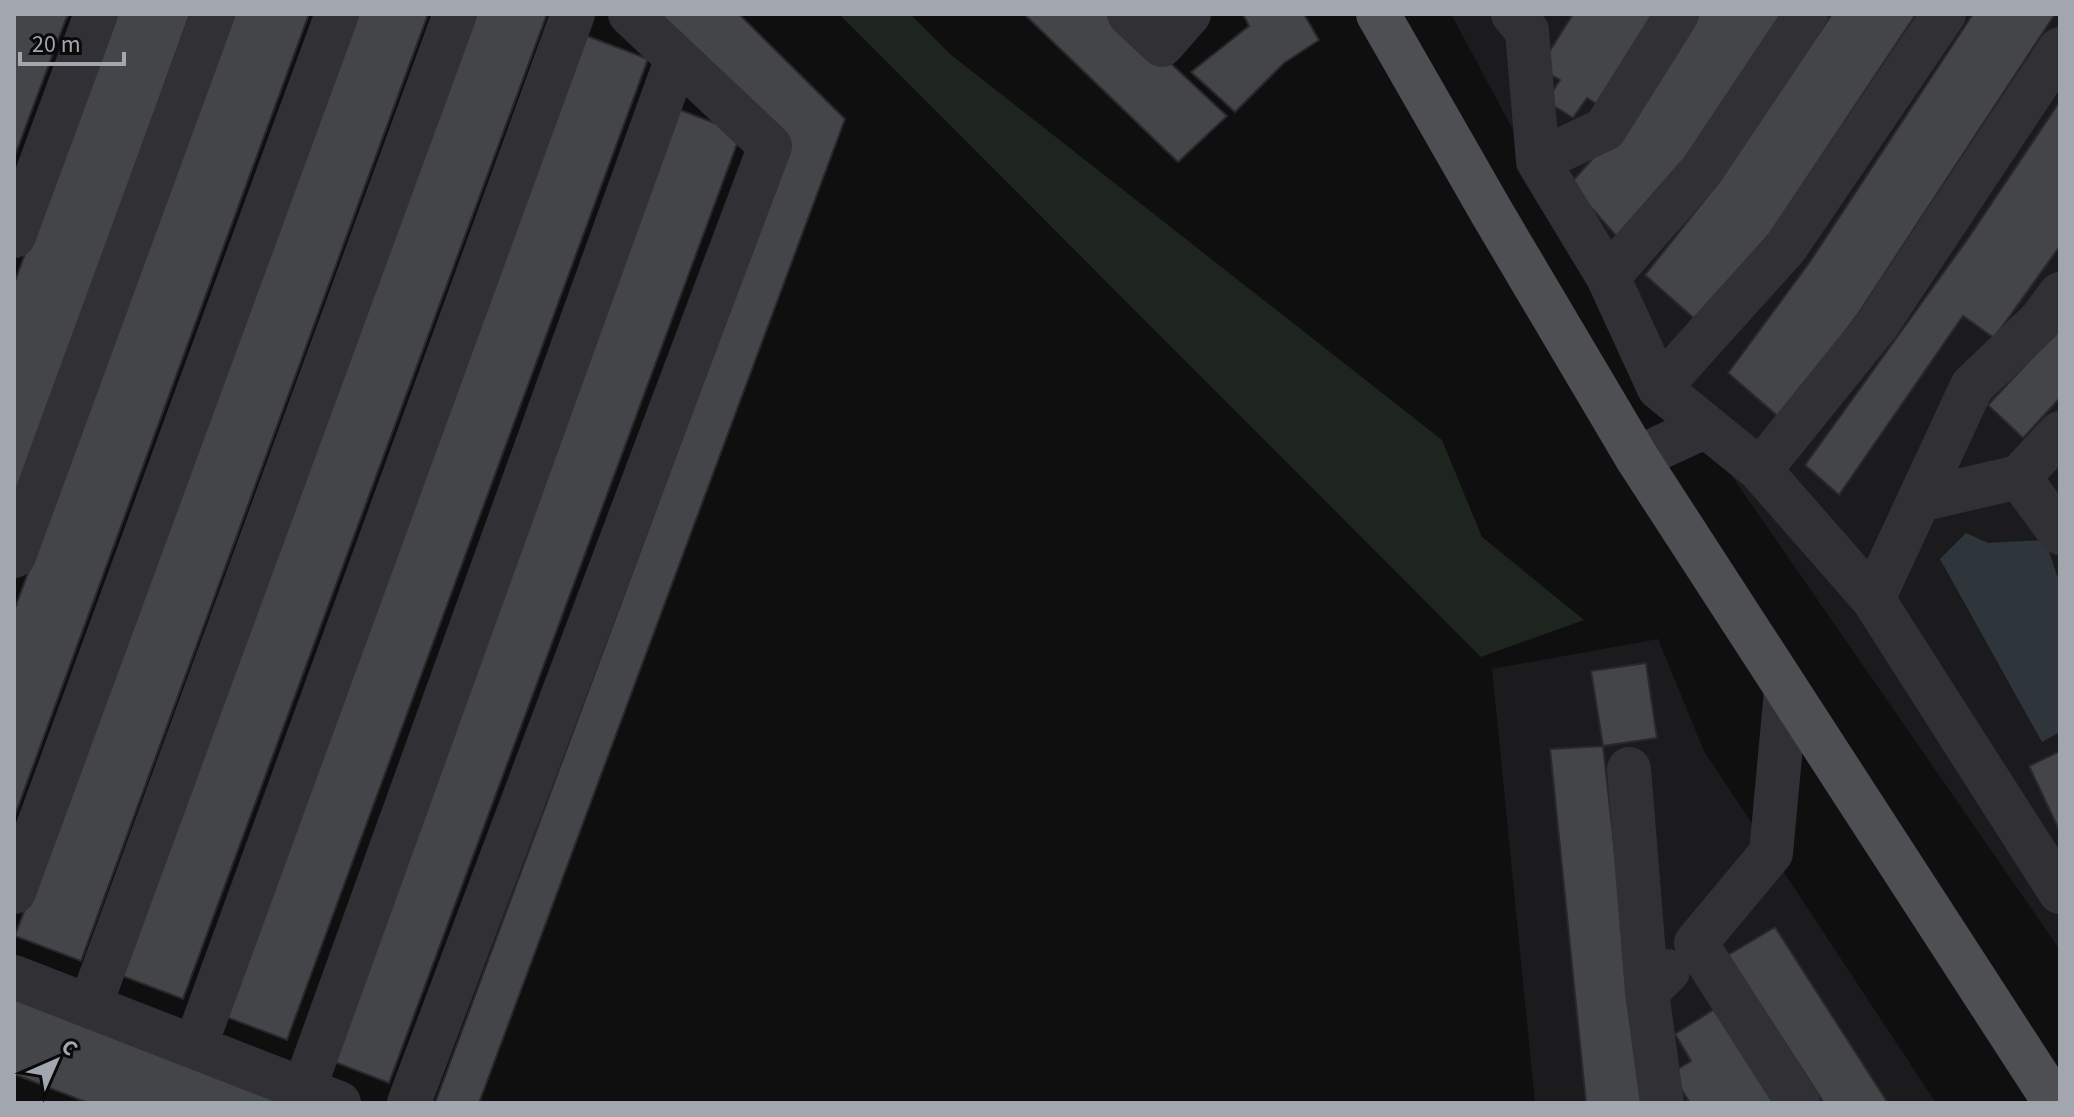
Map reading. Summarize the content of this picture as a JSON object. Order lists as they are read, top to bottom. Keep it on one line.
{"scale_bar":"20 m","north":"top right"}
